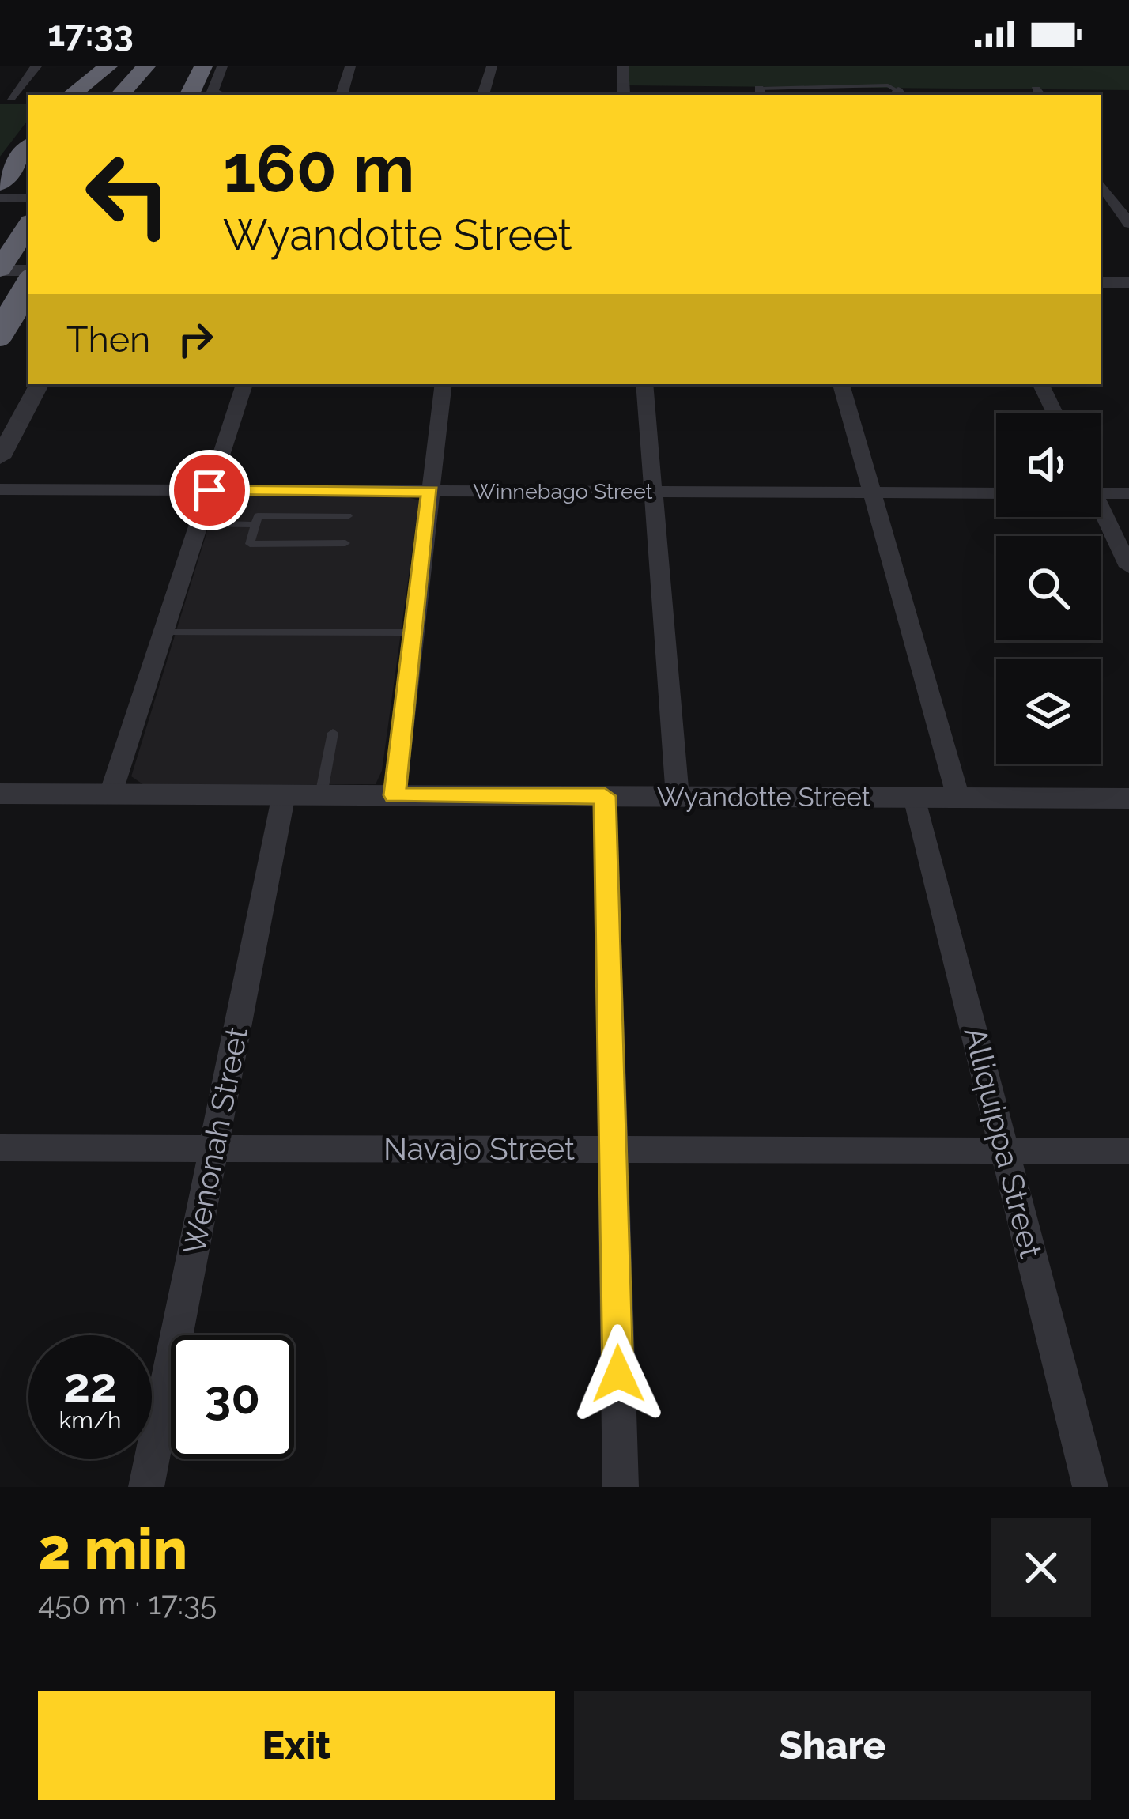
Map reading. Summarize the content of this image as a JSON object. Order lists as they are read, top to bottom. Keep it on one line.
{"streets":{"street":["Winnebago Street","Wyandotte Street","Wenonah Street","Alliquippa Street","Navajo Street"]},"crossings":[["Wyandotte Street","Wenonah Street"],["Wyandotte Street","Alliquippa Street"],["Wenonah Street","Navajo Street"],["Alliquippa Street","Navajo Street"]],"page":{"status":"17:33","turn":["160 m","Wyandotte Street"],"then":"Then","speed":"22 km/h","limit":"30","heading":["2 min","450 m · 17:35"],"buttons":["Exit","Share"]}}
